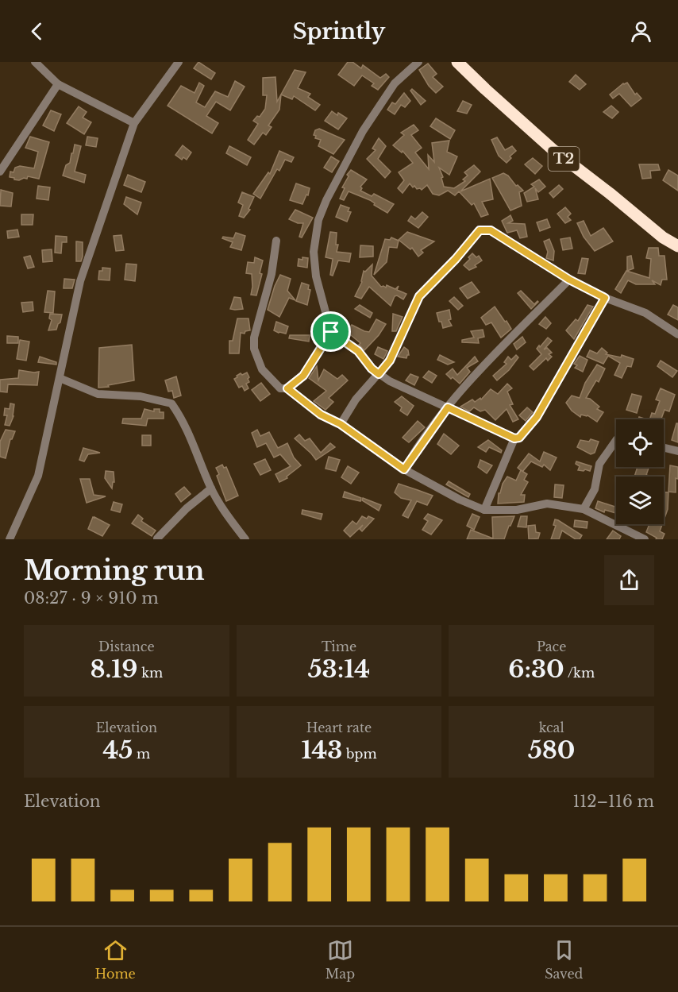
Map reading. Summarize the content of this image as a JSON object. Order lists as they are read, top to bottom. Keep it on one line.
{"streets":{"highway":["T2"]},"page":{"header":"Sprintly","heading":["Morning run","08:27 · 9 × 910 m"],"stats":[["Distance","8.19 km"],["Time","53:14"],["Pace","6:30 /km"],["Elevation","45 m"],["Heart rate","143 bpm"],["kcal","580"]],"chart":["Elevation","112–116 m"],"tabs":["Home","Map","Saved"]}}
